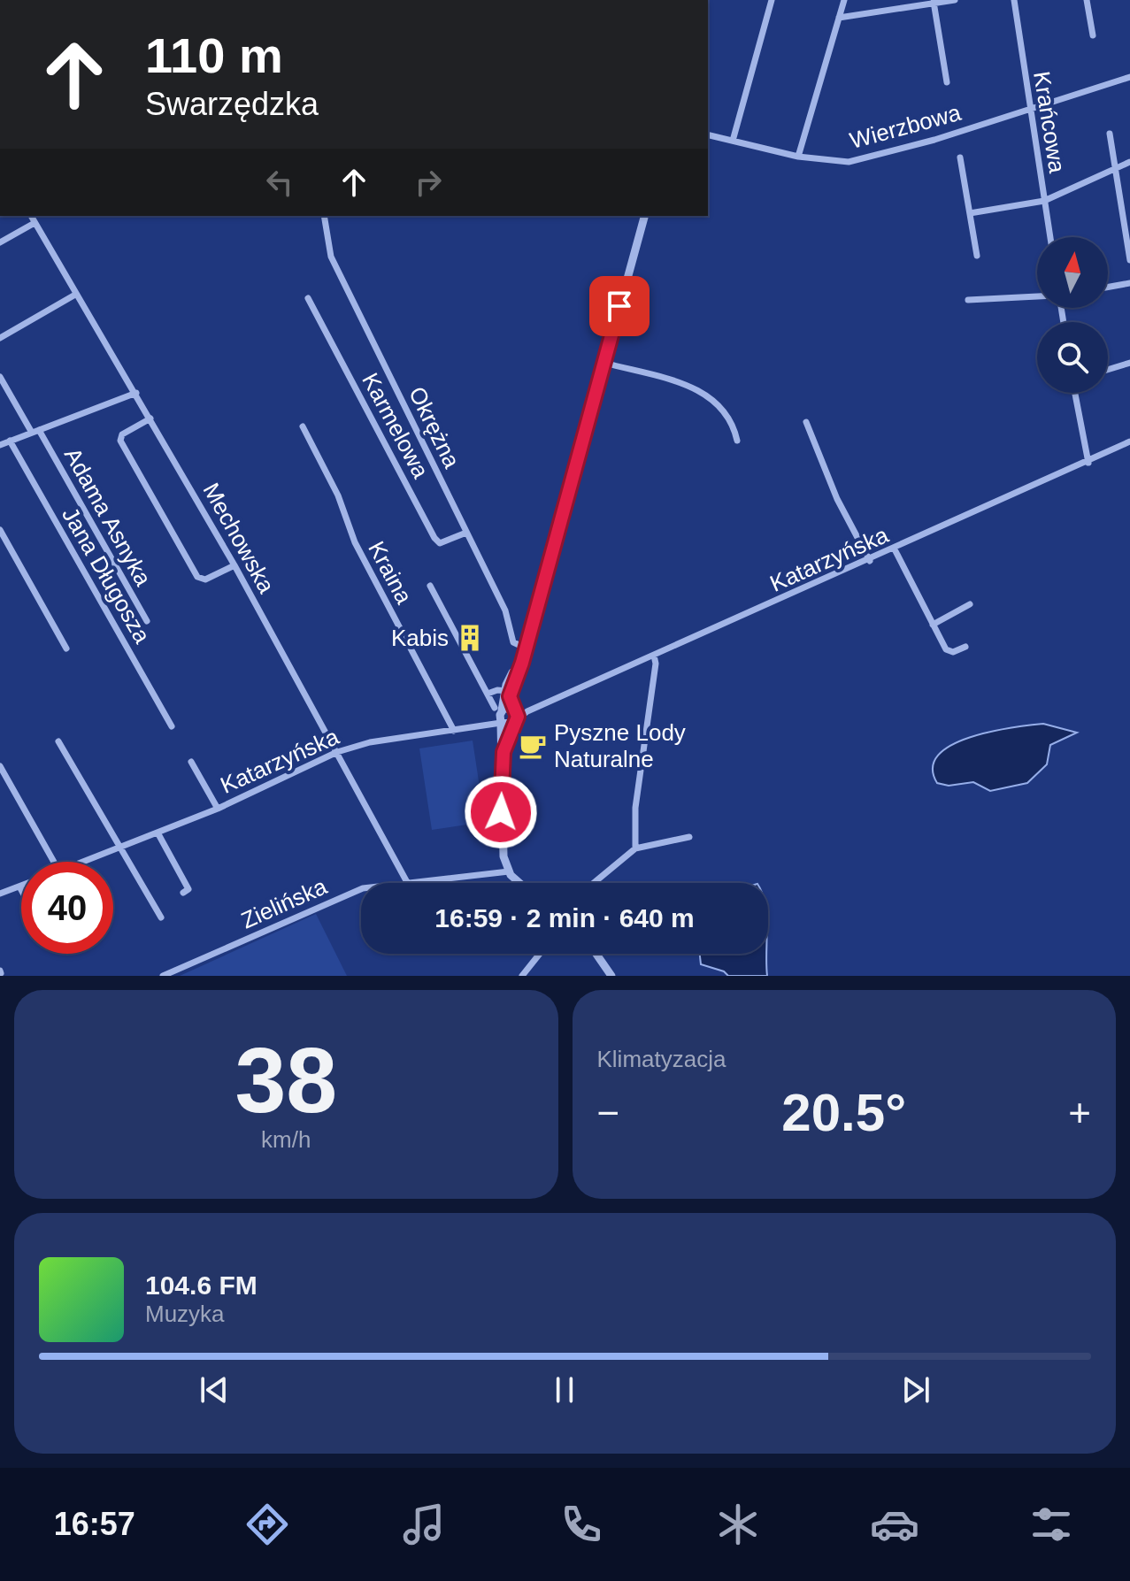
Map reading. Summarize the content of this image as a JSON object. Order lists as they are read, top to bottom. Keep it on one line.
{"streets":{"street":["Krańcowa","Wierzbowa","Karmelowa","Okrężna","Adama Asnyka","Mechowska","Katarzyńska","Kraina","Jana Długosza","Zielińska"]},"crossings":[["Krańcowa","Wierzbowa"],["Karmelowa","Okrężna"],["Mechowska","Katarzyńska"],["Katarzyńska","Kraina"]],"places":{"building":["Kabis"],"cafe":["Pyszne Lody Naturalne"]},"north":"top","page":{"turn":["110 m","Swarzędzka"],"limit":"40","trip":"16:59 · 2 min · 640 m","tile":[["38","km/h"],"Klimatyzacja"],"heat":["−","20.5°","+"],"song":["104.6 FM","Muzyka"],"tabs":"16:57"}}
